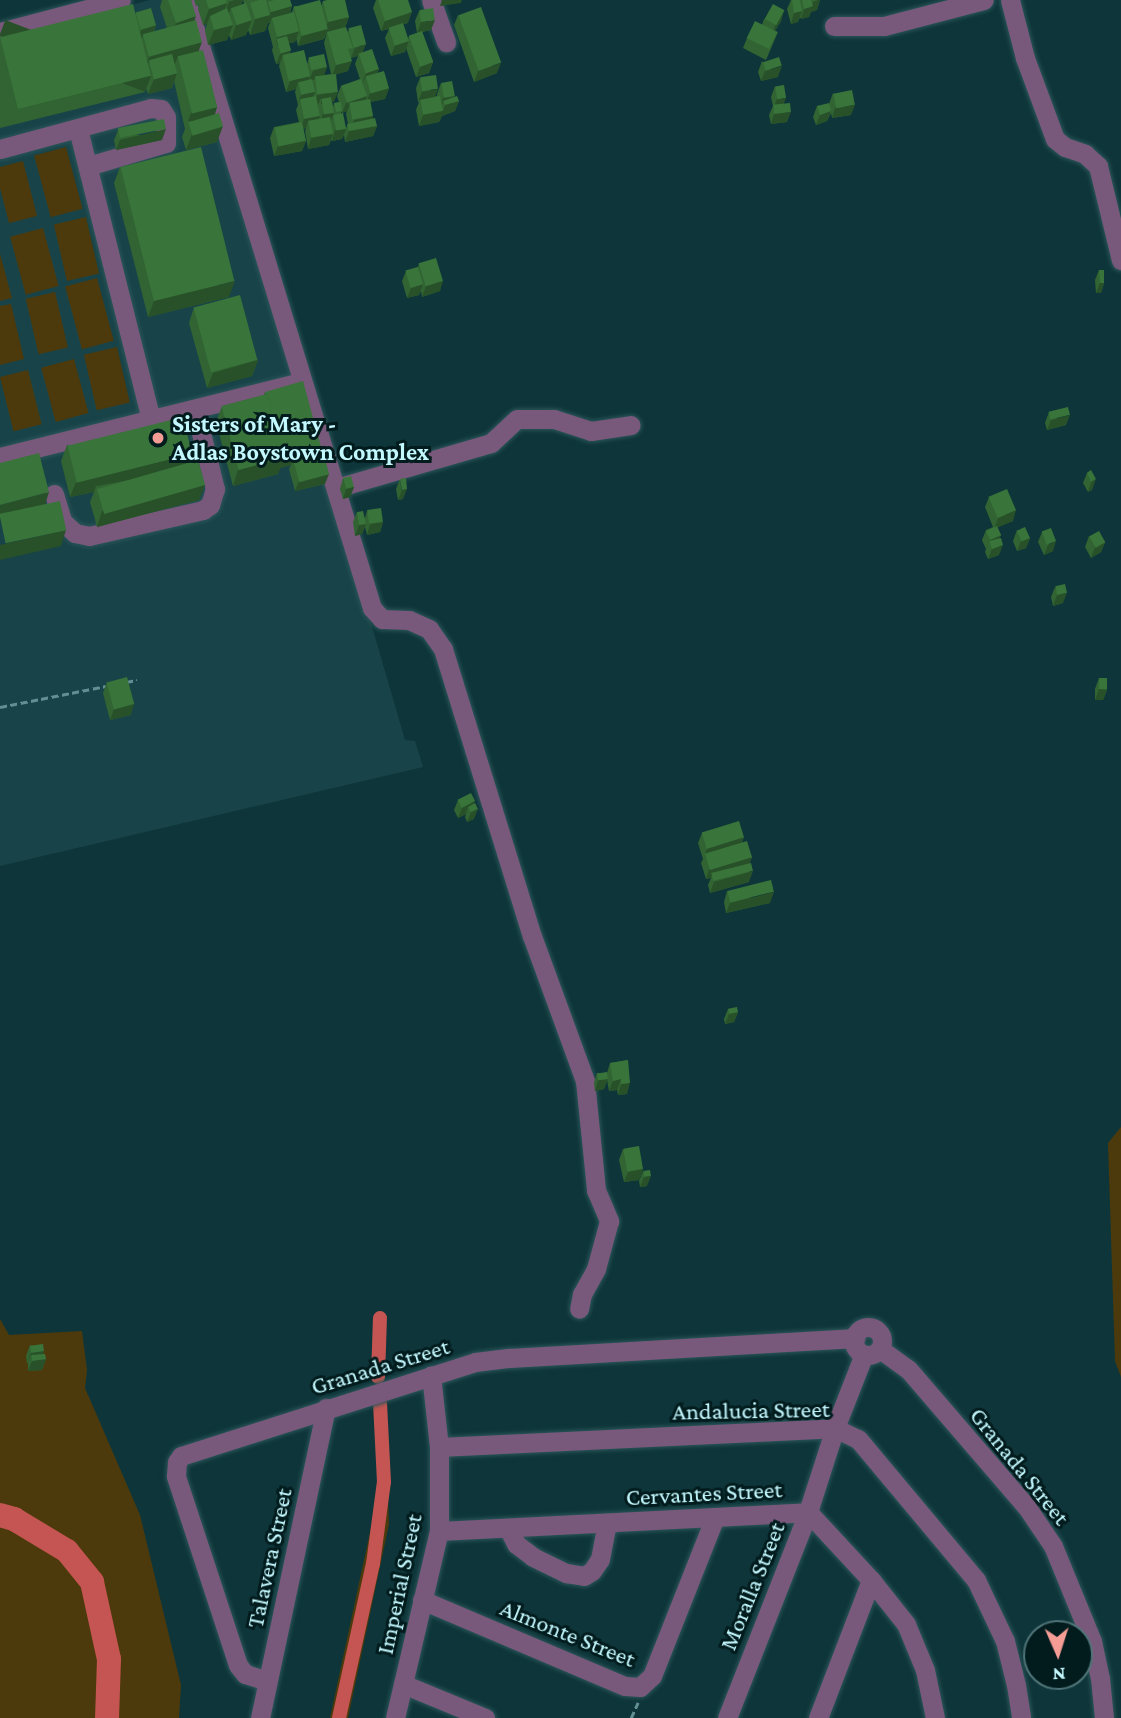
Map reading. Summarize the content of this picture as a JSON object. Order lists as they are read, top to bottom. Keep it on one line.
{"streets":{"street":["Granada Street","Andalucia Street","Cervantes Street","Talavera Street","Imperial Street","Moralla Street","Almonte Street"]},"crossings":[["Granada Street","Talavera Street"],["Granada Street","Imperial Street"],["Granada Street","Moralla Street"],["Andalucia Street","Imperial Street"],["Andalucia Street","Moralla Street"],["Cervantes Street","Imperial Street"],["Cervantes Street","Moralla Street"],["Cervantes Street","Almonte Street"],["Imperial Street","Almonte Street"]],"places":["Sisters of Mary - Adlas Boystown Complex"],"north":"bottom"}
